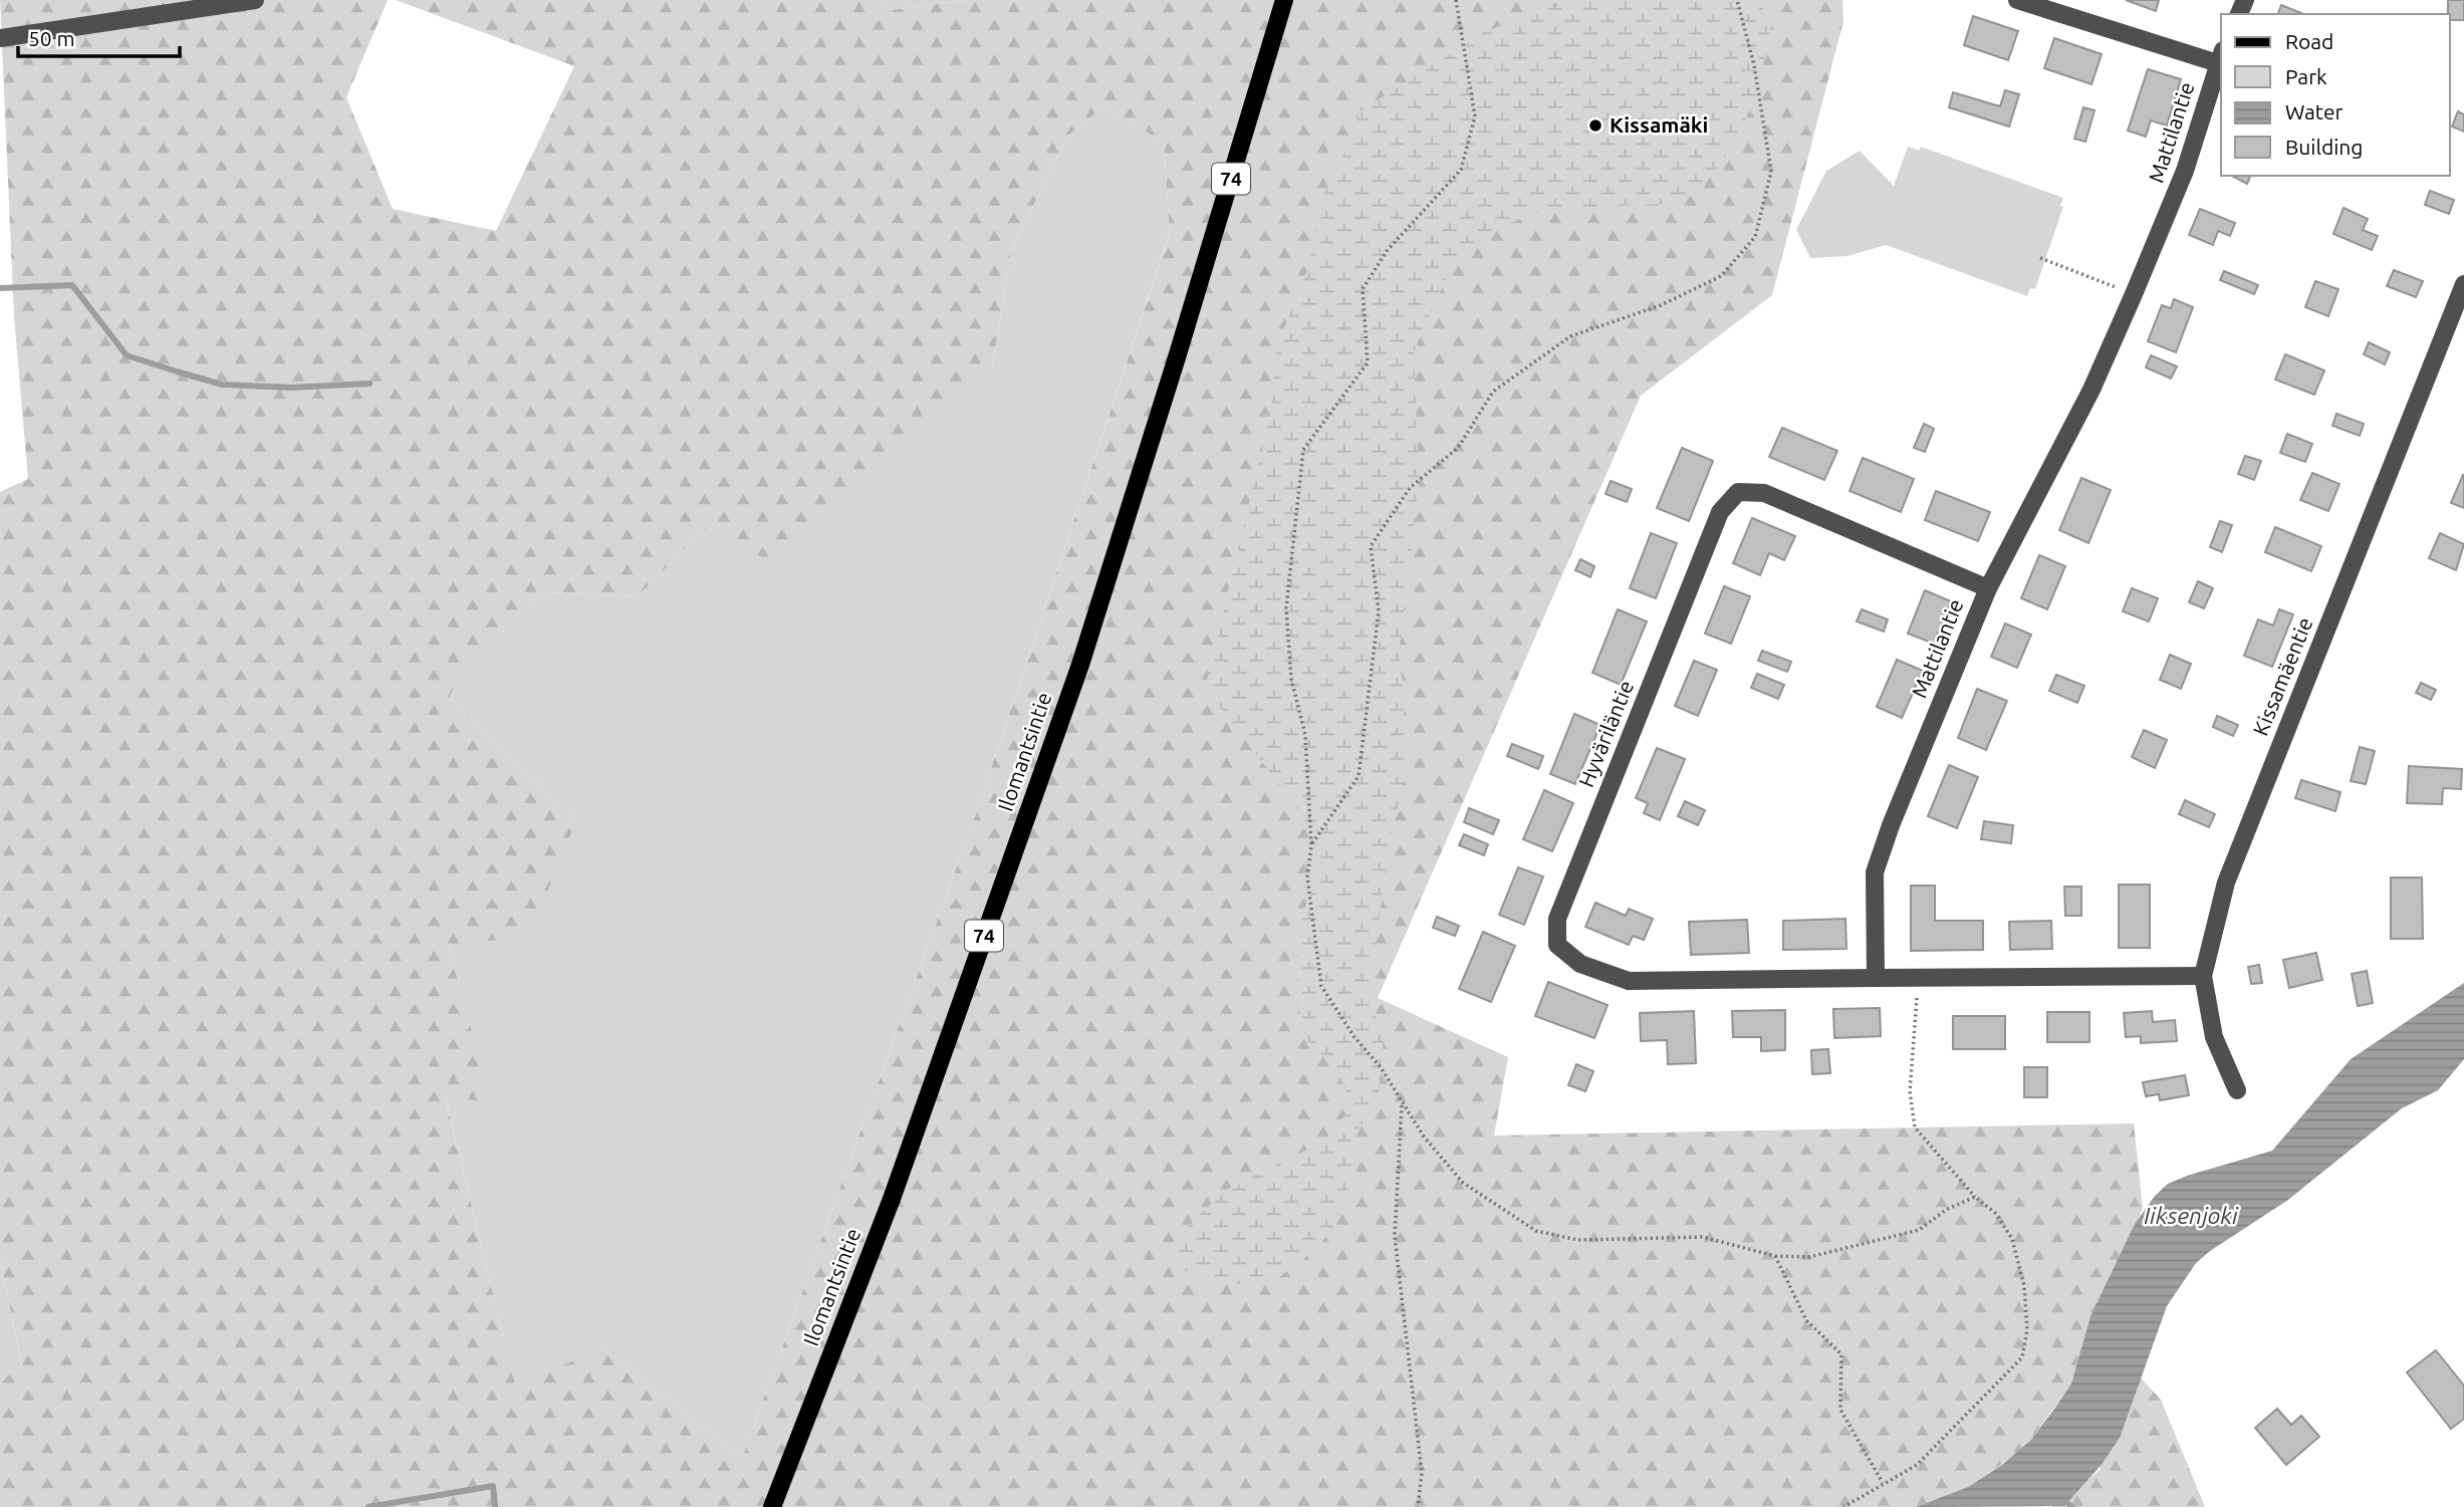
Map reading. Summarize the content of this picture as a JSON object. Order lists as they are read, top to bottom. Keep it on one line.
{"streets":{"main road":["74","Ilomantsintie"],"street":["Mattilantie","Kissamäentie","Hyväriläntie"]},"crossings":[["Mattilantie","Hyväriläntie"]],"water":["Iiksenjoki"],"places":["Kissamäki"],"legend":["Road","Park","Water","Building"],"scale_bar":"50 m"}
